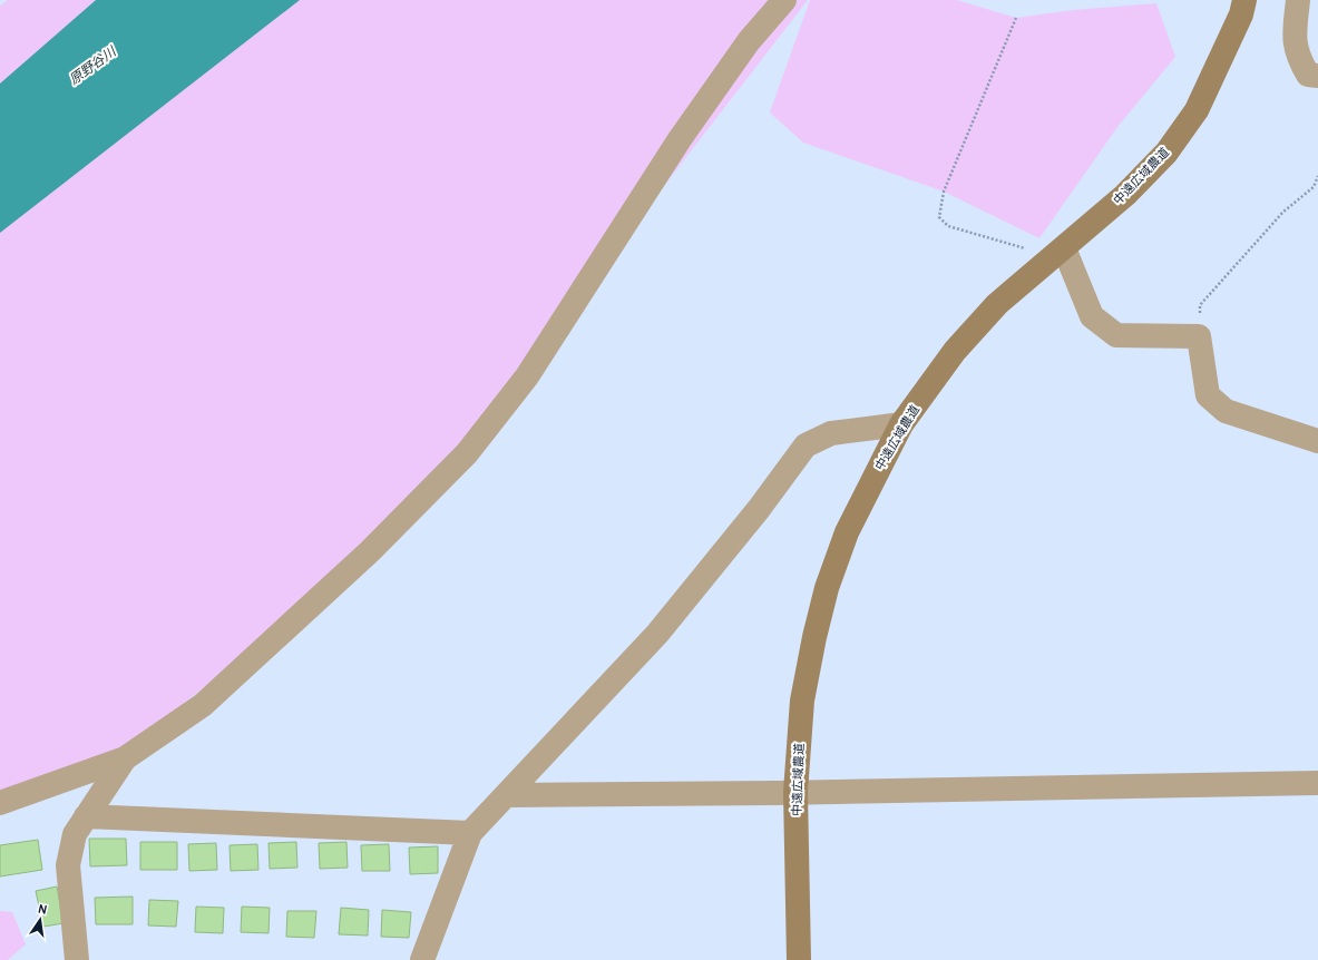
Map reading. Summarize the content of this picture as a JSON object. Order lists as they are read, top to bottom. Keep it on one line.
{"streets":{"street":["中遠広域農道"]},"water":["原野谷川"],"north":"top"}
